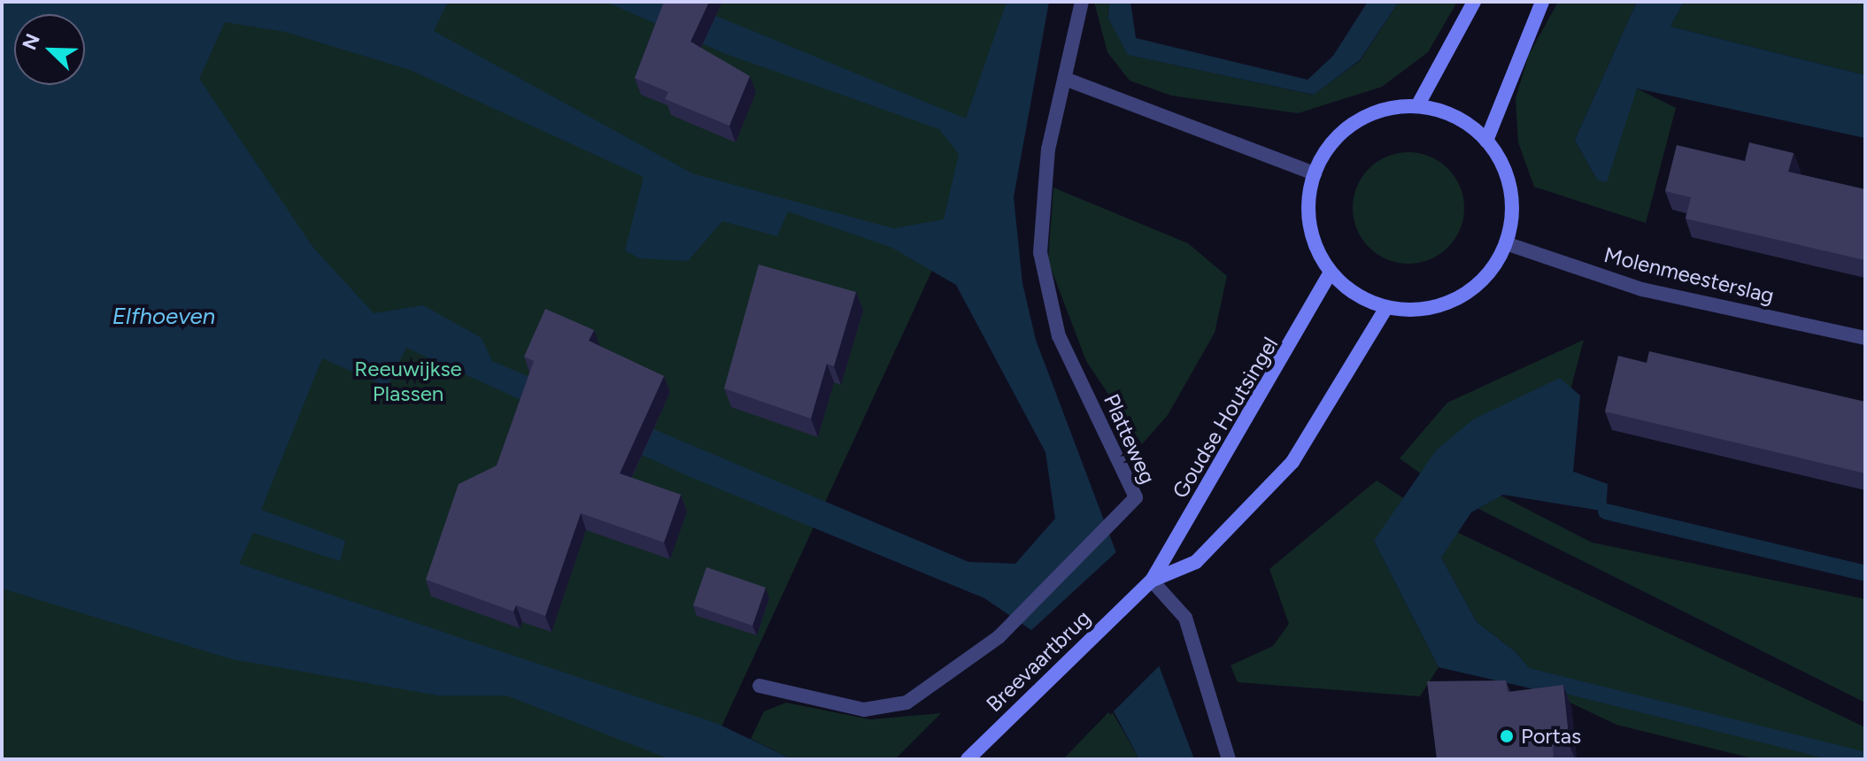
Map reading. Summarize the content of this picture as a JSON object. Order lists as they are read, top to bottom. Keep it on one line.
{"streets":{"main road":["Goudse Houtsingel","Breevaartbrug"],"street":["Molenmeesterslag","Platteweg"]},"crossings":[["Molenmeesterslag","Goudse Houtsingel"],["Goudse Houtsingel","Breevaartbrug"]],"water":["Elfhoeven"],"parks":["Reeuwijkse Plassen"],"places":["Portas"],"north":"top left"}
